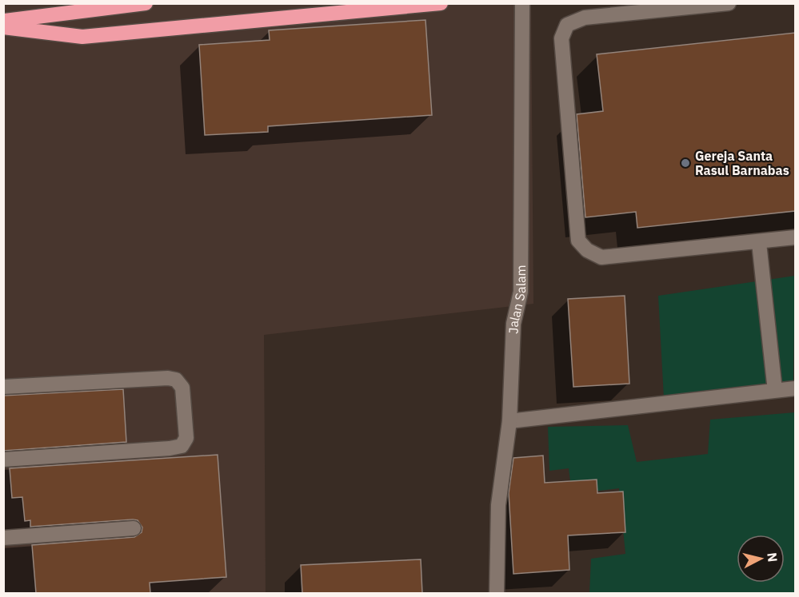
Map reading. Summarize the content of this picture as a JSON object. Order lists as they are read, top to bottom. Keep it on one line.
{"streets":{"street":["Jalan Salam"]},"places":["Gereja Santa Rasul Barnabas"],"north":"right"}
